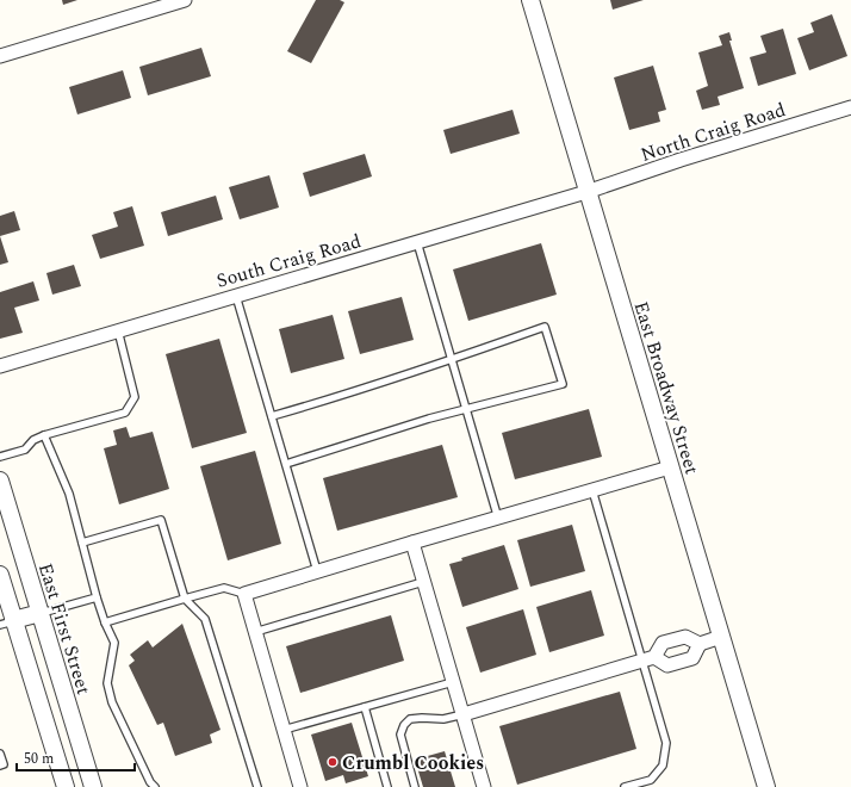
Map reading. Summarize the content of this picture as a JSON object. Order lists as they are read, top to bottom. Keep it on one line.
{"streets":{"street":["North Craig Road","South Craig Road","East Broadway Street","East First Street"]},"crossings":[["North Craig Road","South Craig Road"],["North Craig Road","East Broadway Street"],["South Craig Road","East Broadway Street"]],"places":["Crumbl Cookies"],"scale_bar":"50 m"}
